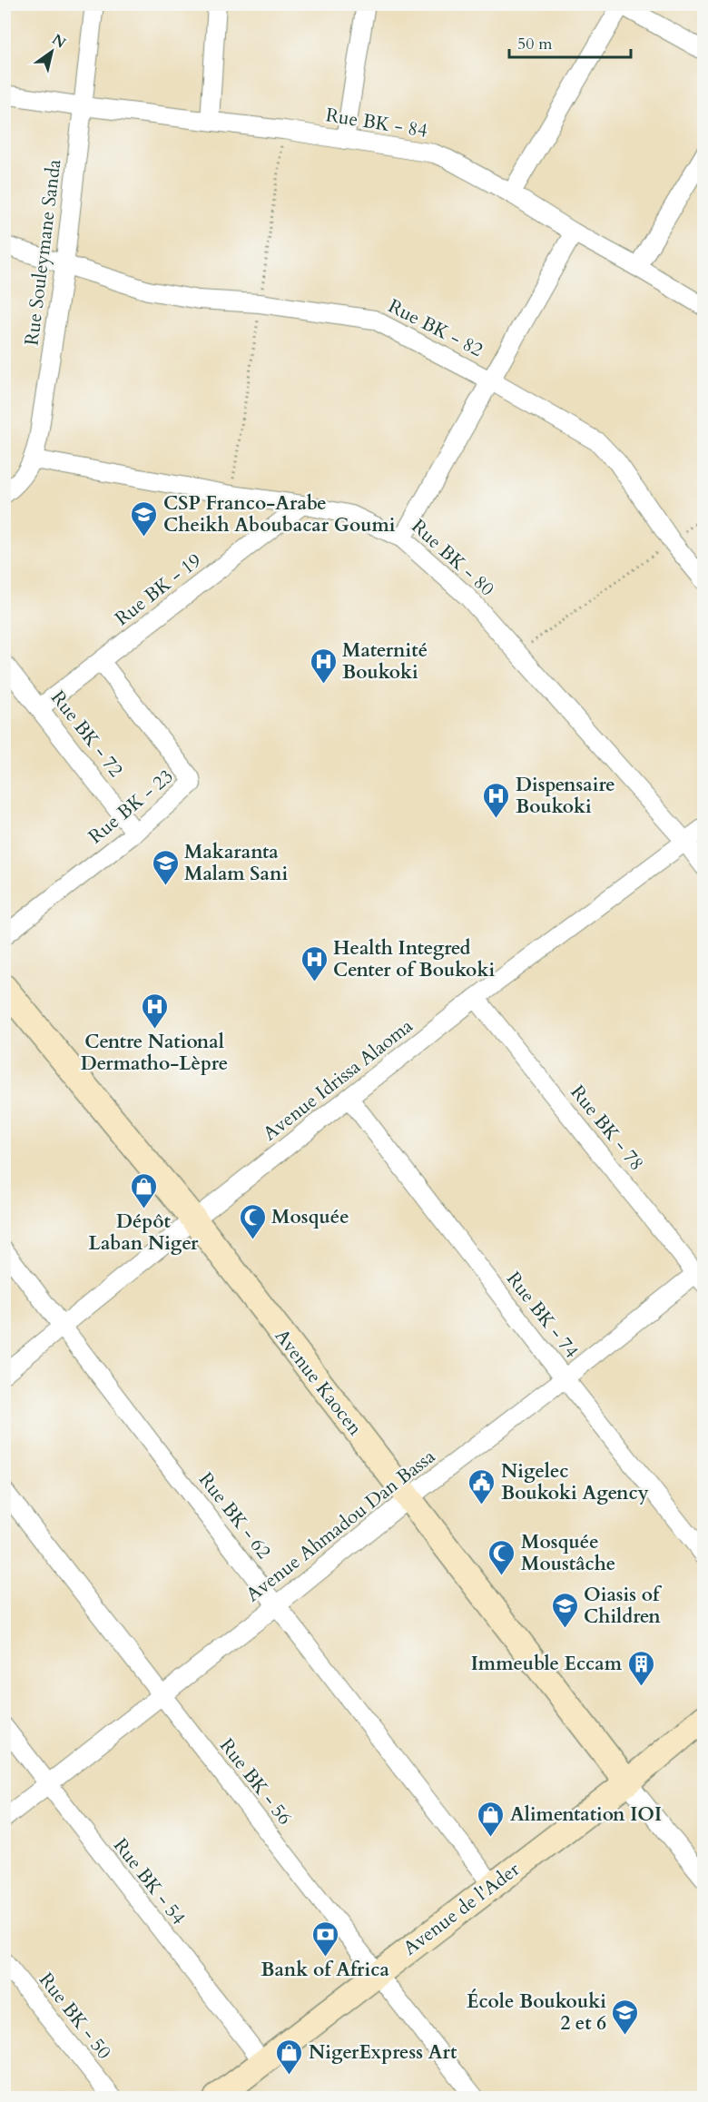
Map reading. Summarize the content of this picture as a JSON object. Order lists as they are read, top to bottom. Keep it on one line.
{"streets":{"street":["Rue BK - 84","Rue Souleymane Sanda","Rue BK - 82","Rue BK - 80","Rue BK - 19","Rue BK - 72","Rue BK - 23","Avenue Idrissa Alaoma","Rue BK - 78","Rue BK - 74","Avenue Kaocen","Rue BK - 62","Avenue Ahmadou Dan Bassa","Rue BK - 56","Rue BK - 54","Avenue de l'Ader","Rue BK - 50"]},"crossings":[["Rue BK - 84","Rue Souleymane Sanda"],["Rue Souleymane Sanda","Rue BK - 82"],["Rue Souleymane Sanda","Rue BK - 80"],["Rue BK - 80","Rue BK - 19"],["Rue BK - 80","Avenue Idrissa Alaoma"],["Rue BK - 19","Rue BK - 72"],["Rue BK - 19","Rue BK - 23"],["Rue BK - 72","Rue BK - 23"],["Avenue Idrissa Alaoma","Rue BK - 78"],["Avenue Idrissa Alaoma","Rue BK - 74"],["Avenue Idrissa Alaoma","Avenue Kaocen"],["Avenue Idrissa Alaoma","Rue BK - 62"],["Rue BK - 78","Avenue Ahmadou Dan Bassa"],["Rue BK - 74","Avenue Ahmadou Dan Bassa"],["Avenue Kaocen","Avenue Ahmadou Dan Bassa"],["Avenue Kaocen","Avenue de l'Ader"],["Rue BK - 62","Avenue Ahmadou Dan Bassa"],["Rue BK - 62","Avenue de l'Ader"],["Avenue Ahmadou Dan Bassa","Rue BK - 56"],["Avenue Ahmadou Dan Bassa","Rue BK - 54"],["Rue BK - 56","Avenue de l'Ader"],["Rue BK - 54","Avenue de l'Ader"]],"places":{"school or university":["CSP Franco-Arabe Cheikh Aboubacar Goumi","Makaranta Malam Sani","Oiasis of Children","École Boukouki 2 et 6"],"hospital":["Maternité Boukoki","Dispensaire Boukoki","Health Integred Center of Boukoki","Centre National Dermatho-Lèpre"],"shop":["Dépôt Laban Niger","Alimentation IOI","NigerExpress Art"],"mosque":["Mosquée","Mosquée Moustâche"],"public building":["Nigelec Boukoki Agency"],"building":["Immeuble Eccam"],"bank":["Bank of Africa"]},"scale_bar":"50 m","north":"top right"}
